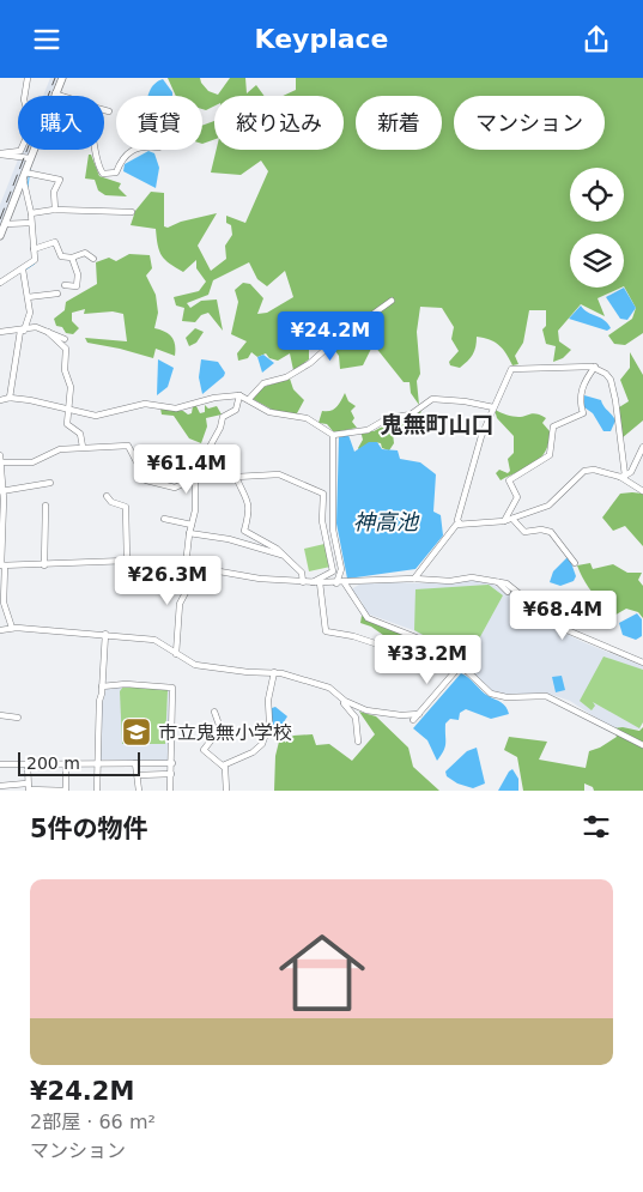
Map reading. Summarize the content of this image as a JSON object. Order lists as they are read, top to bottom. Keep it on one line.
{"districts":["鬼無町山口"],"water":["神高池"],"places":{"school or university":["市立鬼無小学校"]},"scale_bar":"200 m","page":{"header":"Keyplace","chip":["購入","賃貸","絞り込み","新着","マンション"],"price":["¥24.2M","¥61.4M","¥26.3M","¥68.4M","¥33.2M"],"scale":"200 m","heading":"5件の物件","list":[{"name":"¥24.2M","note":"2部屋 · 66 m² · マンション"}]}}
